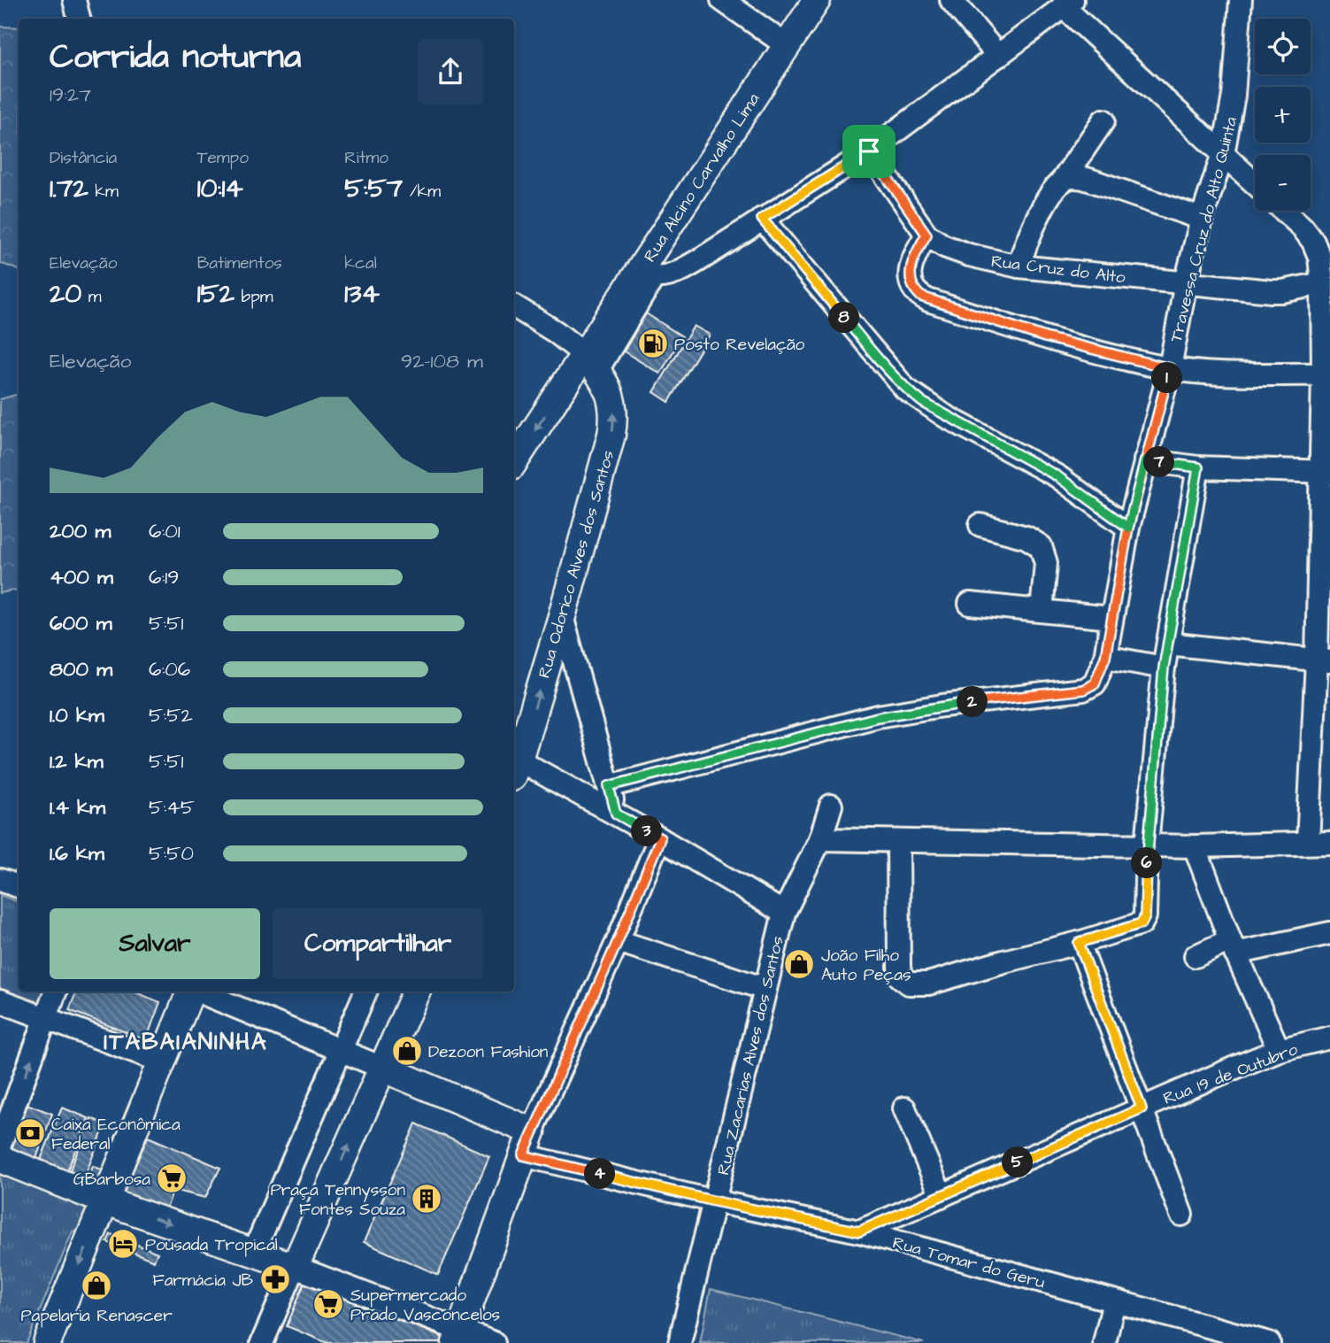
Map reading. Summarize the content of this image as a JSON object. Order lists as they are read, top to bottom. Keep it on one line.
{"streets":{"main road":["Rua Alcino Carvalho Lima","Rua Odorico Alves dos Santos"],"street":["Travessa Cruz do Alto Quinta","Rua Cruz do Alto","Rua Zacarias Alves dos Santos","Rua 19 de Outubro","Rua Tomar do Geru"]},"crossings":[["Rua Alcino Carvalho Lima","Rua Odorico Alves dos Santos"],["Travessa Cruz do Alto Quinta","Rua Cruz do Alto"],["Rua Zacarias Alves dos Santos","Rua Tomar do Geru"],["Rua 19 de Outubro","Rua Tomar do Geru"]],"one_way":["Rua Odorico Alves dos Santos"],"districts":["ITABAIANINHA"],"places":{"fuel station":["Posto Revelação"],"shop":["João Filho Auto Peças","Dezoon Fashion","Papelaria Renascer"],"bank":["Caixa Econômica Federal"],"supermarket":["GBarbosa","Supermercado Prado Vasconcelos"],"building":["Praça Tennysson Fontes Souza"],"hotel":["Pousada Tropical"],"pharmacy":["Farmácia JB"]},"page":{"map_buttons":["+","−"],"heading":["Corrida noturna","19:27"],"stats":[["Distância","1.72 km"],["Tempo","10:14"],["Ritmo","5:57 /km"],["Elevação","20 m"],["Batimentos","152 bpm"],["kcal","134"]],"pins":["8","1","7","2","3","6","5","4"],"chart":["Elevação","92–108 m"],"list":[{"name":"200 m","note":"6:01"},{"name":"400 m","note":"6:19"},{"name":"600 m","note":"5:51"},{"name":"800 m","note":"6:06"},{"name":"1.0 km","note":"5:52"},{"name":"1.2 km","note":"5:51"},{"name":"1.4 km","note":"5:45"},{"name":"1.6 km","note":"5:50"}],"buttons":["Salvar","Compartilhar"]}}
